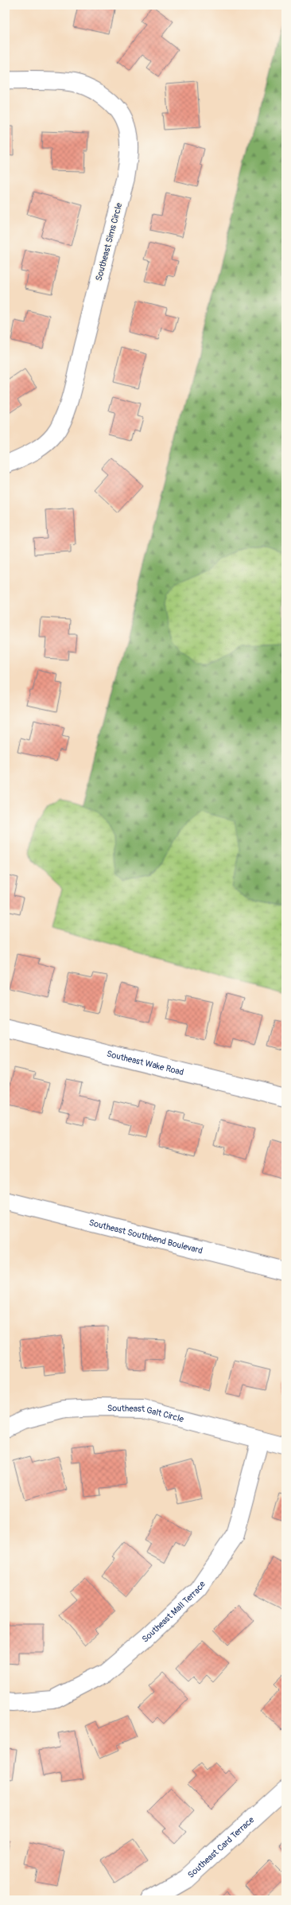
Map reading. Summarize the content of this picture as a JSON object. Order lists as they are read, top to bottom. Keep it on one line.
{"streets":{"street":["Southeast Sims Circle","Southeast Wake Road","Southeast Southbend Boulevard","Southeast Galt Circle","Southeast Mall Terrace","Southeast Card Terrace"]},"crossings":[["Southeast Galt Circle","Southeast Mall Terrace"]]}
